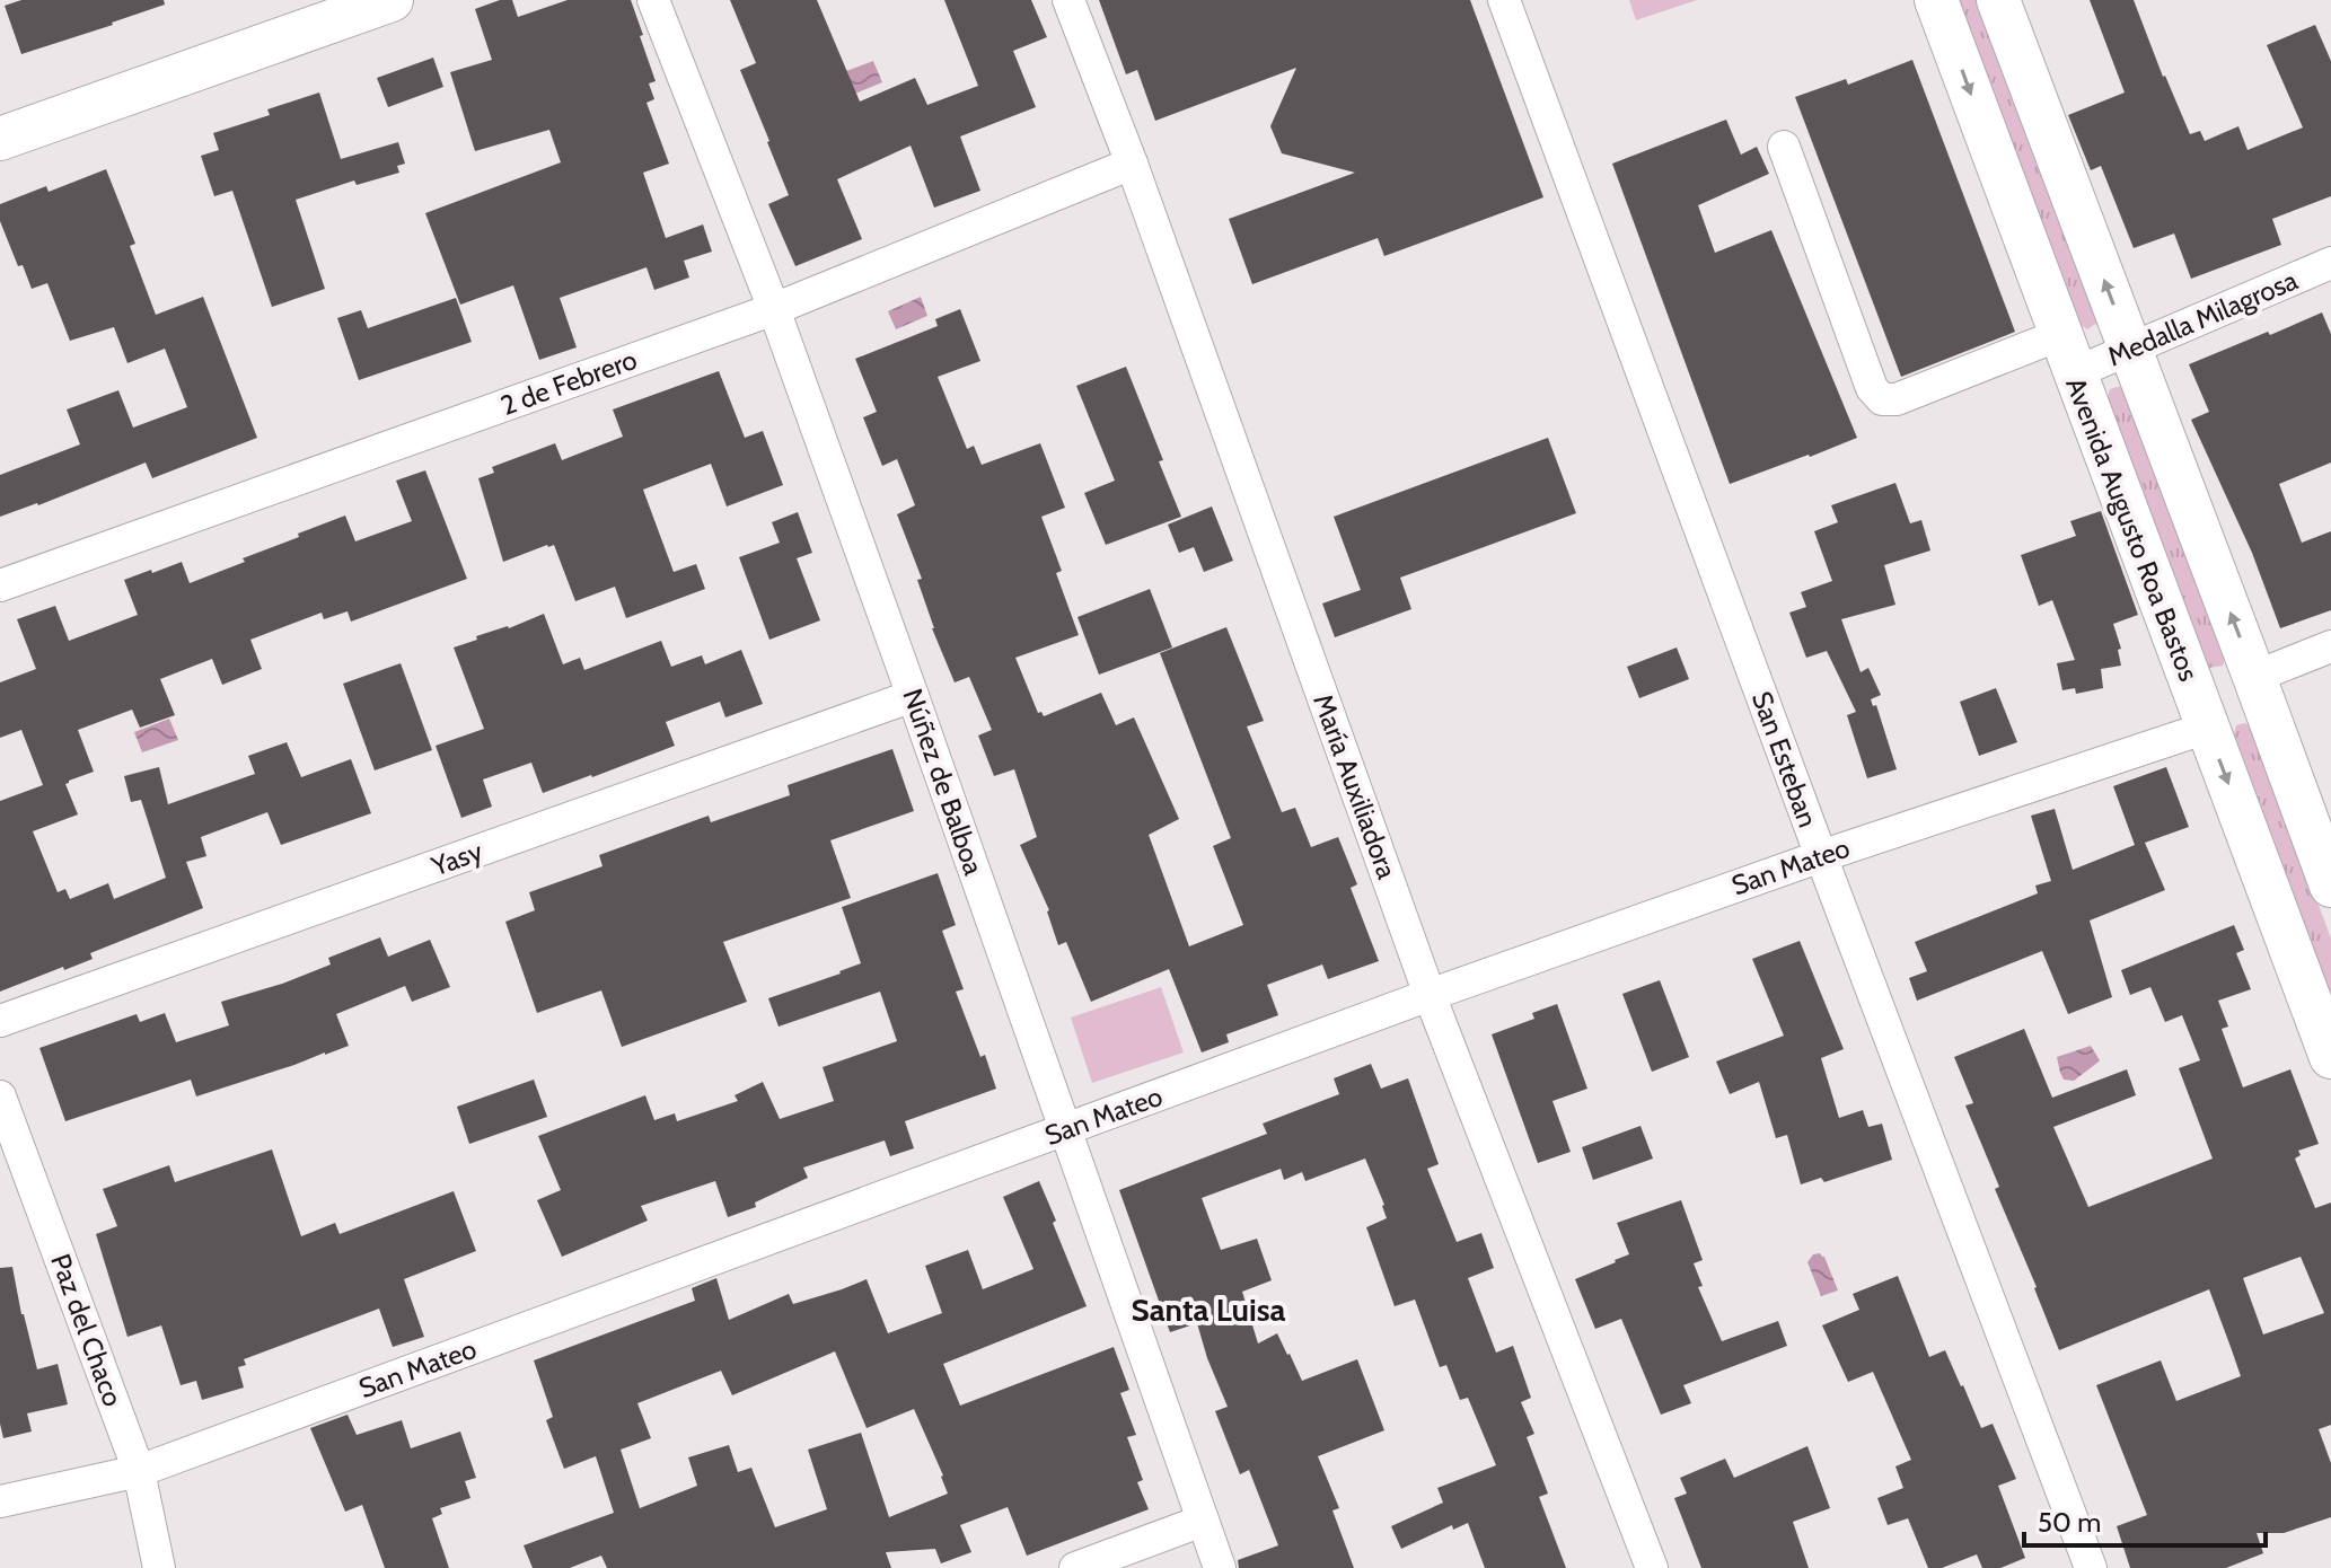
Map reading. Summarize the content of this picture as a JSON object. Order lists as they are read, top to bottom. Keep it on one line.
{"streets":{"main road":["Avenida Augusto Roa Bastos"],"street":["Medalla Milagrosa","2 de Febrero","San Esteban","Núñez de Balboa","María Auxiliadora","Yasy","San Mateo","Paz del Chaco"]},"crossings":[["Medalla Milagrosa","Avenida Augusto Roa Bastos"],["2 de Febrero","Núñez de Balboa"],["2 de Febrero","María Auxiliadora"],["Avenida Augusto Roa Bastos","San Mateo"],["San Esteban","San Mateo"],["Núñez de Balboa","Yasy"],["Núñez de Balboa","San Mateo"],["María Auxiliadora","San Mateo"],["San Mateo","Paz del Chaco"]],"districts":["Santa Luisa"],"scale_bar":"50 m"}
